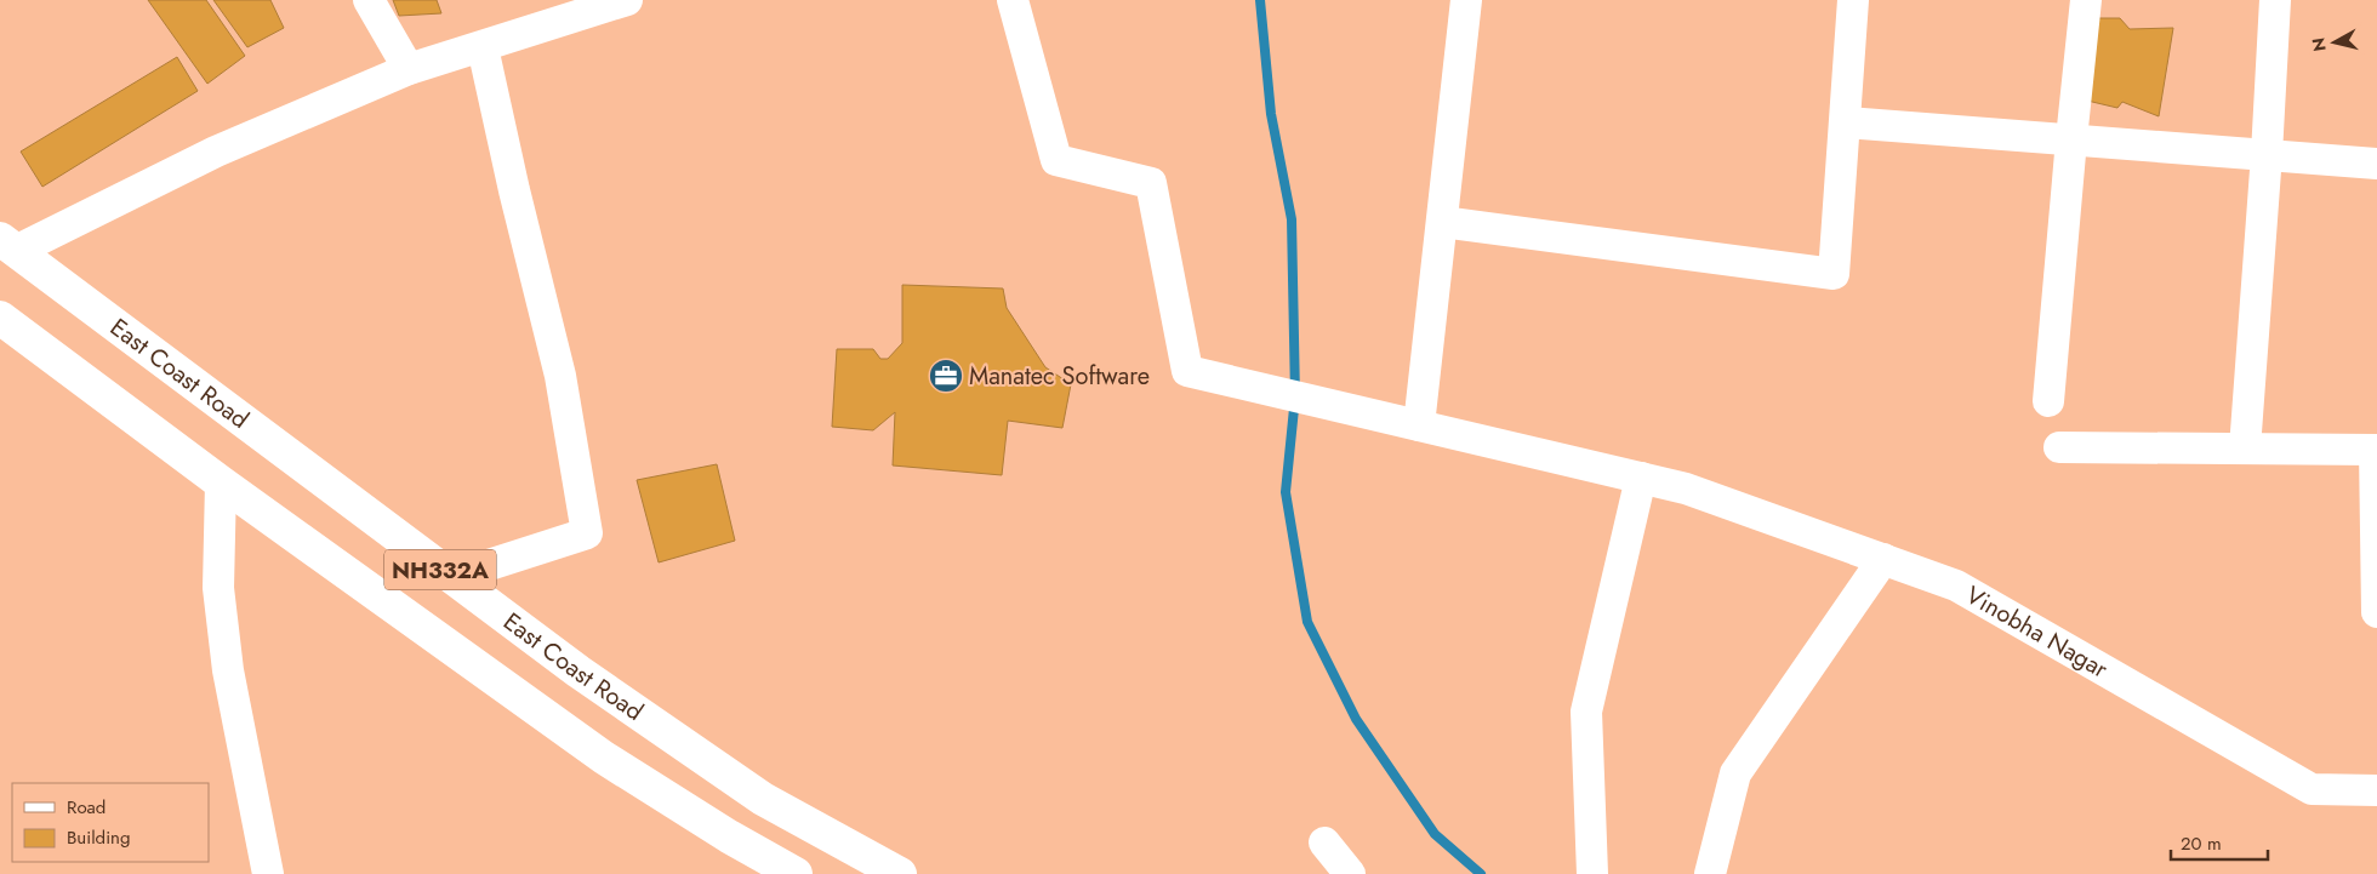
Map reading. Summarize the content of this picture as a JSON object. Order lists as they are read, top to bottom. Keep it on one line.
{"streets":{"highway":["East Coast Road","NH332A"],"street":["Vinobha Nagar"]},"places":{"office":["Manatec Software"]},"legend":["Road","Building"],"scale_bar":"20 m","north":"left"}
